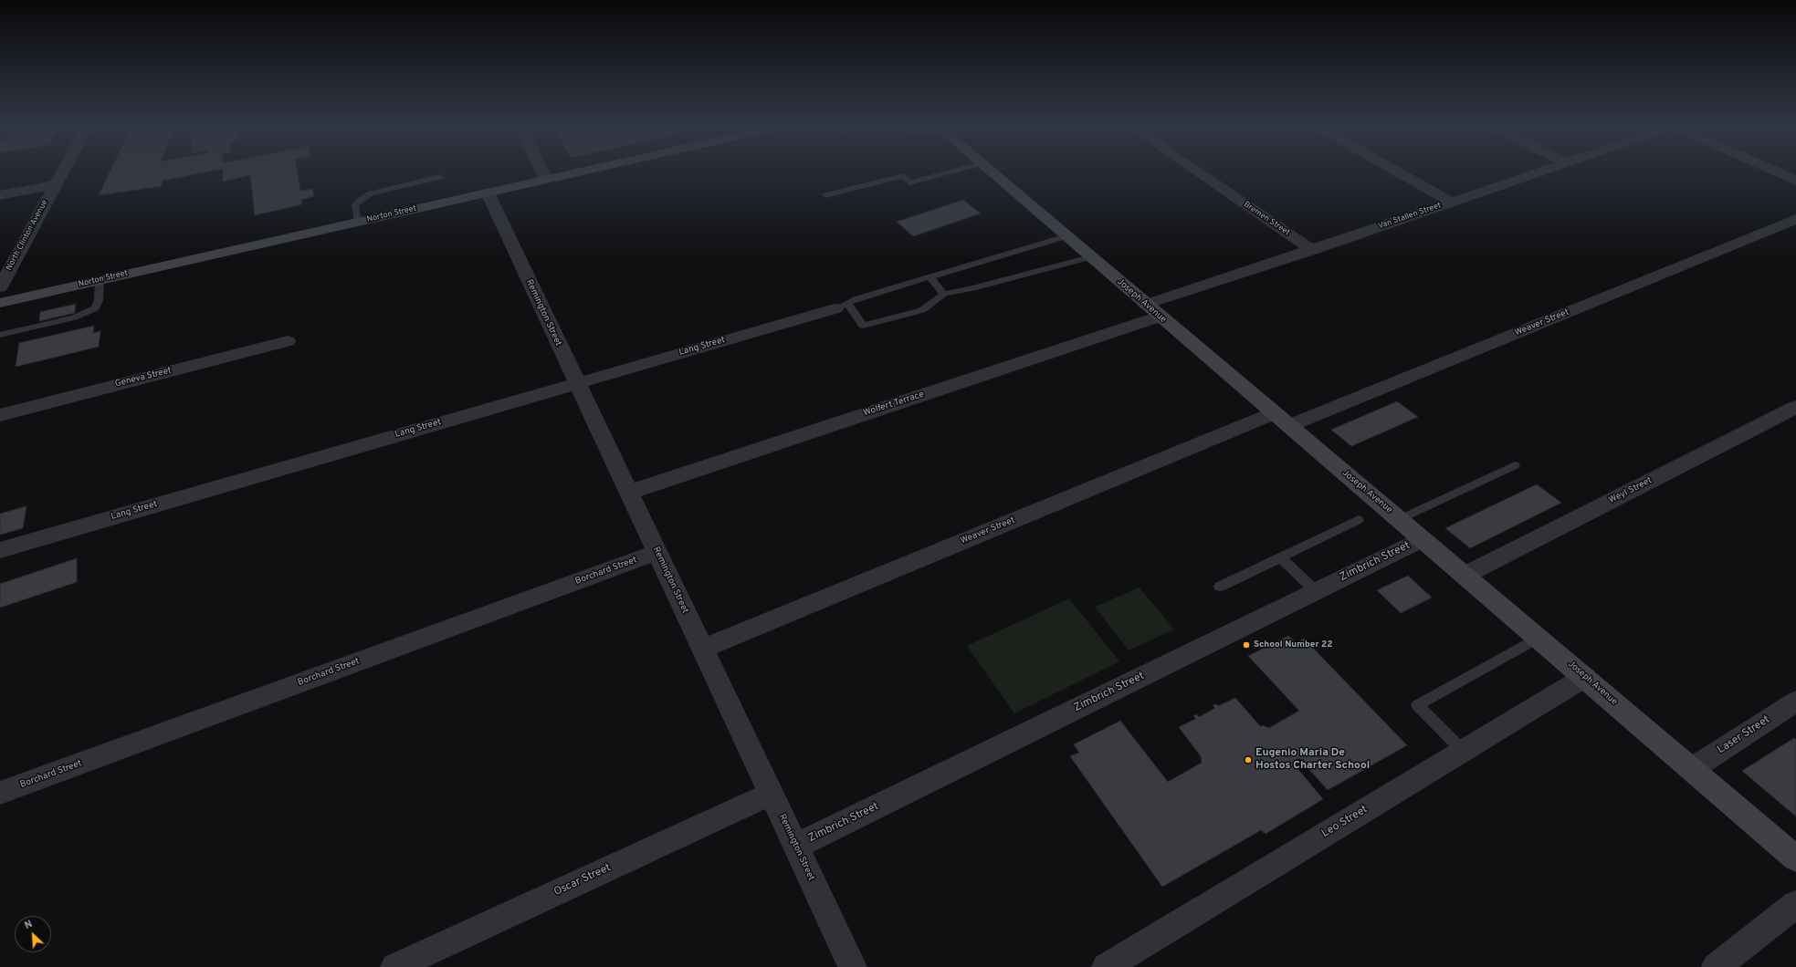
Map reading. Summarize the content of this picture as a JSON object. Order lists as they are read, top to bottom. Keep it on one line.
{"streets":{"main road":["Norton Street","Joseph Avenue"],"street":["Van Stallen Street","Bremen Street","North Clinton Avenue","Remington Street","Weaver Street","Lang Street","Geneva Street","Wolfert Terrace","Weyl Street","Zimbrich Street","Borchard Street","Laser Street","Leo Street","Oscar Street"]},"crossings":[["Norton Street","Remington Street"],["Van Stallen Street","Bremen Street"],["Van Stallen Street","Joseph Avenue"],["Joseph Avenue","Weaver Street"],["Joseph Avenue","Wolfert Terrace"],["Joseph Avenue","Weyl Street"],["Joseph Avenue","Zimbrich Street"],["Joseph Avenue","Laser Street"],["Joseph Avenue","Leo Street"],["Remington Street","Weaver Street"],["Remington Street","Lang Street"],["Remington Street","Wolfert Terrace"],["Remington Street","Zimbrich Street"],["Remington Street","Borchard Street"],["Remington Street","Oscar Street"]],"places":["School Number 22","Eugenio Maria De Hostos Charter School"],"north":"top left"}
